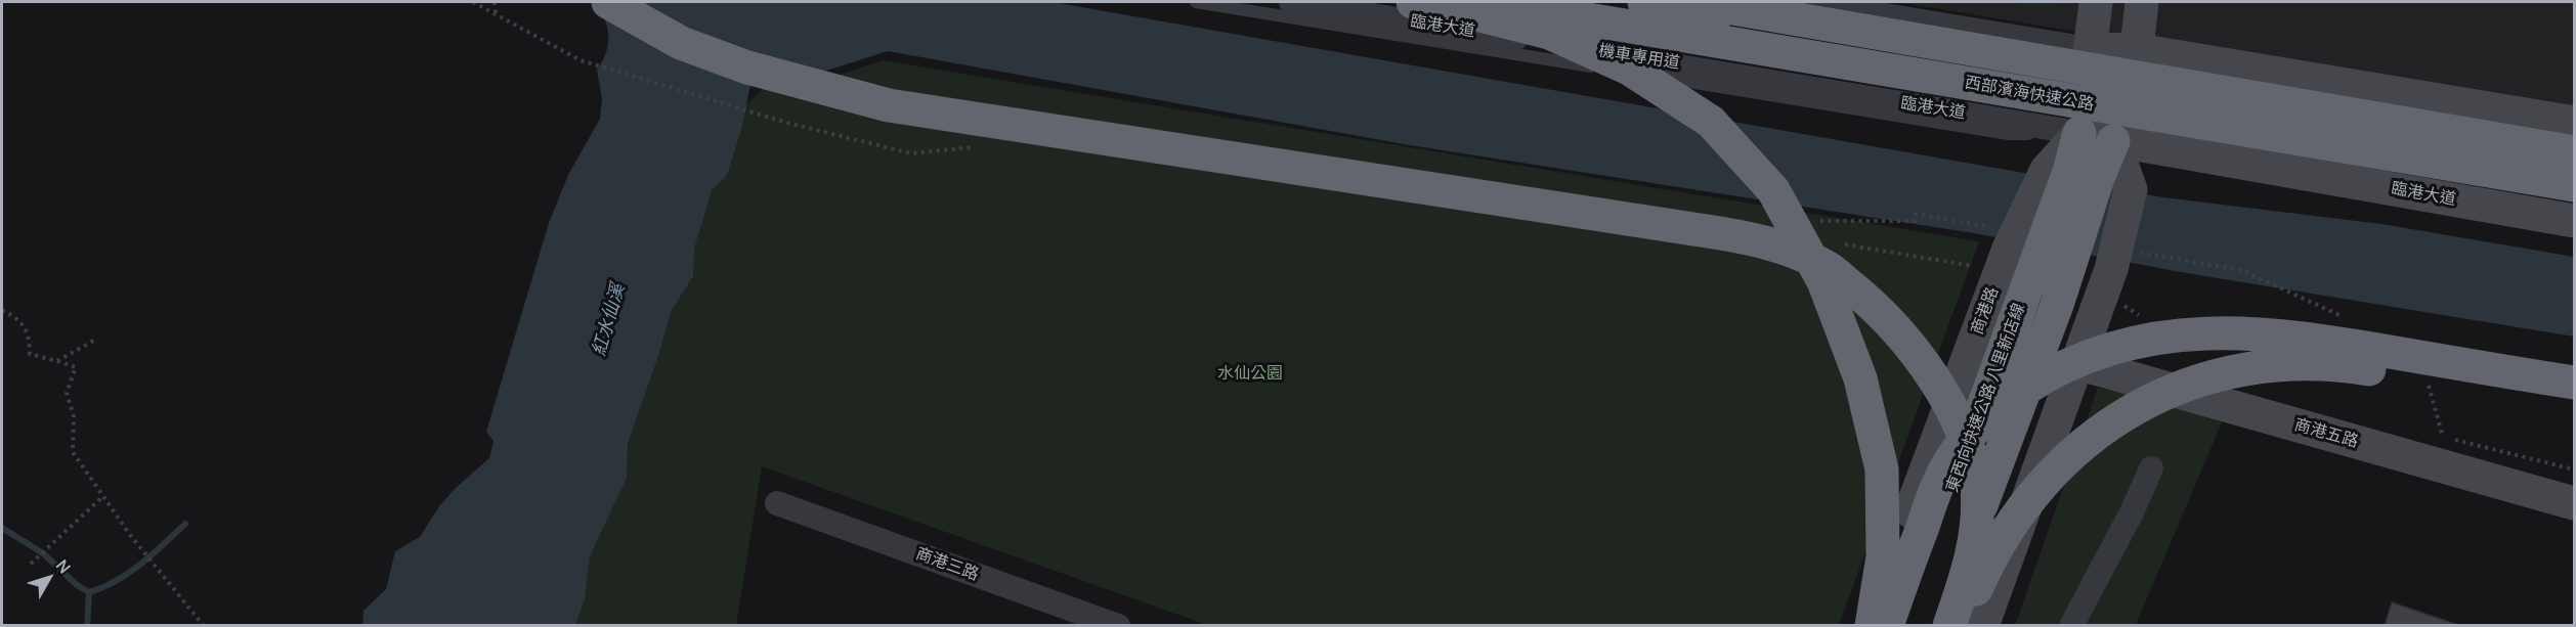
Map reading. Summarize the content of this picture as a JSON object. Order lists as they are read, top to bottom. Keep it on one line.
{"streets":{"highway":["西部濱海快速公路","東西向快速公路 八里新店線"],"street":["臨港大道","商港路","商港五路","商港三路"],"lane":["機車專用道"]},"crossings":[["臨港大道","機車專用道"],["商港路","東西向快速公路 八里新店線"]],"water":["紅水仙溪"],"parks":["水仙公園"],"north":"top right"}
